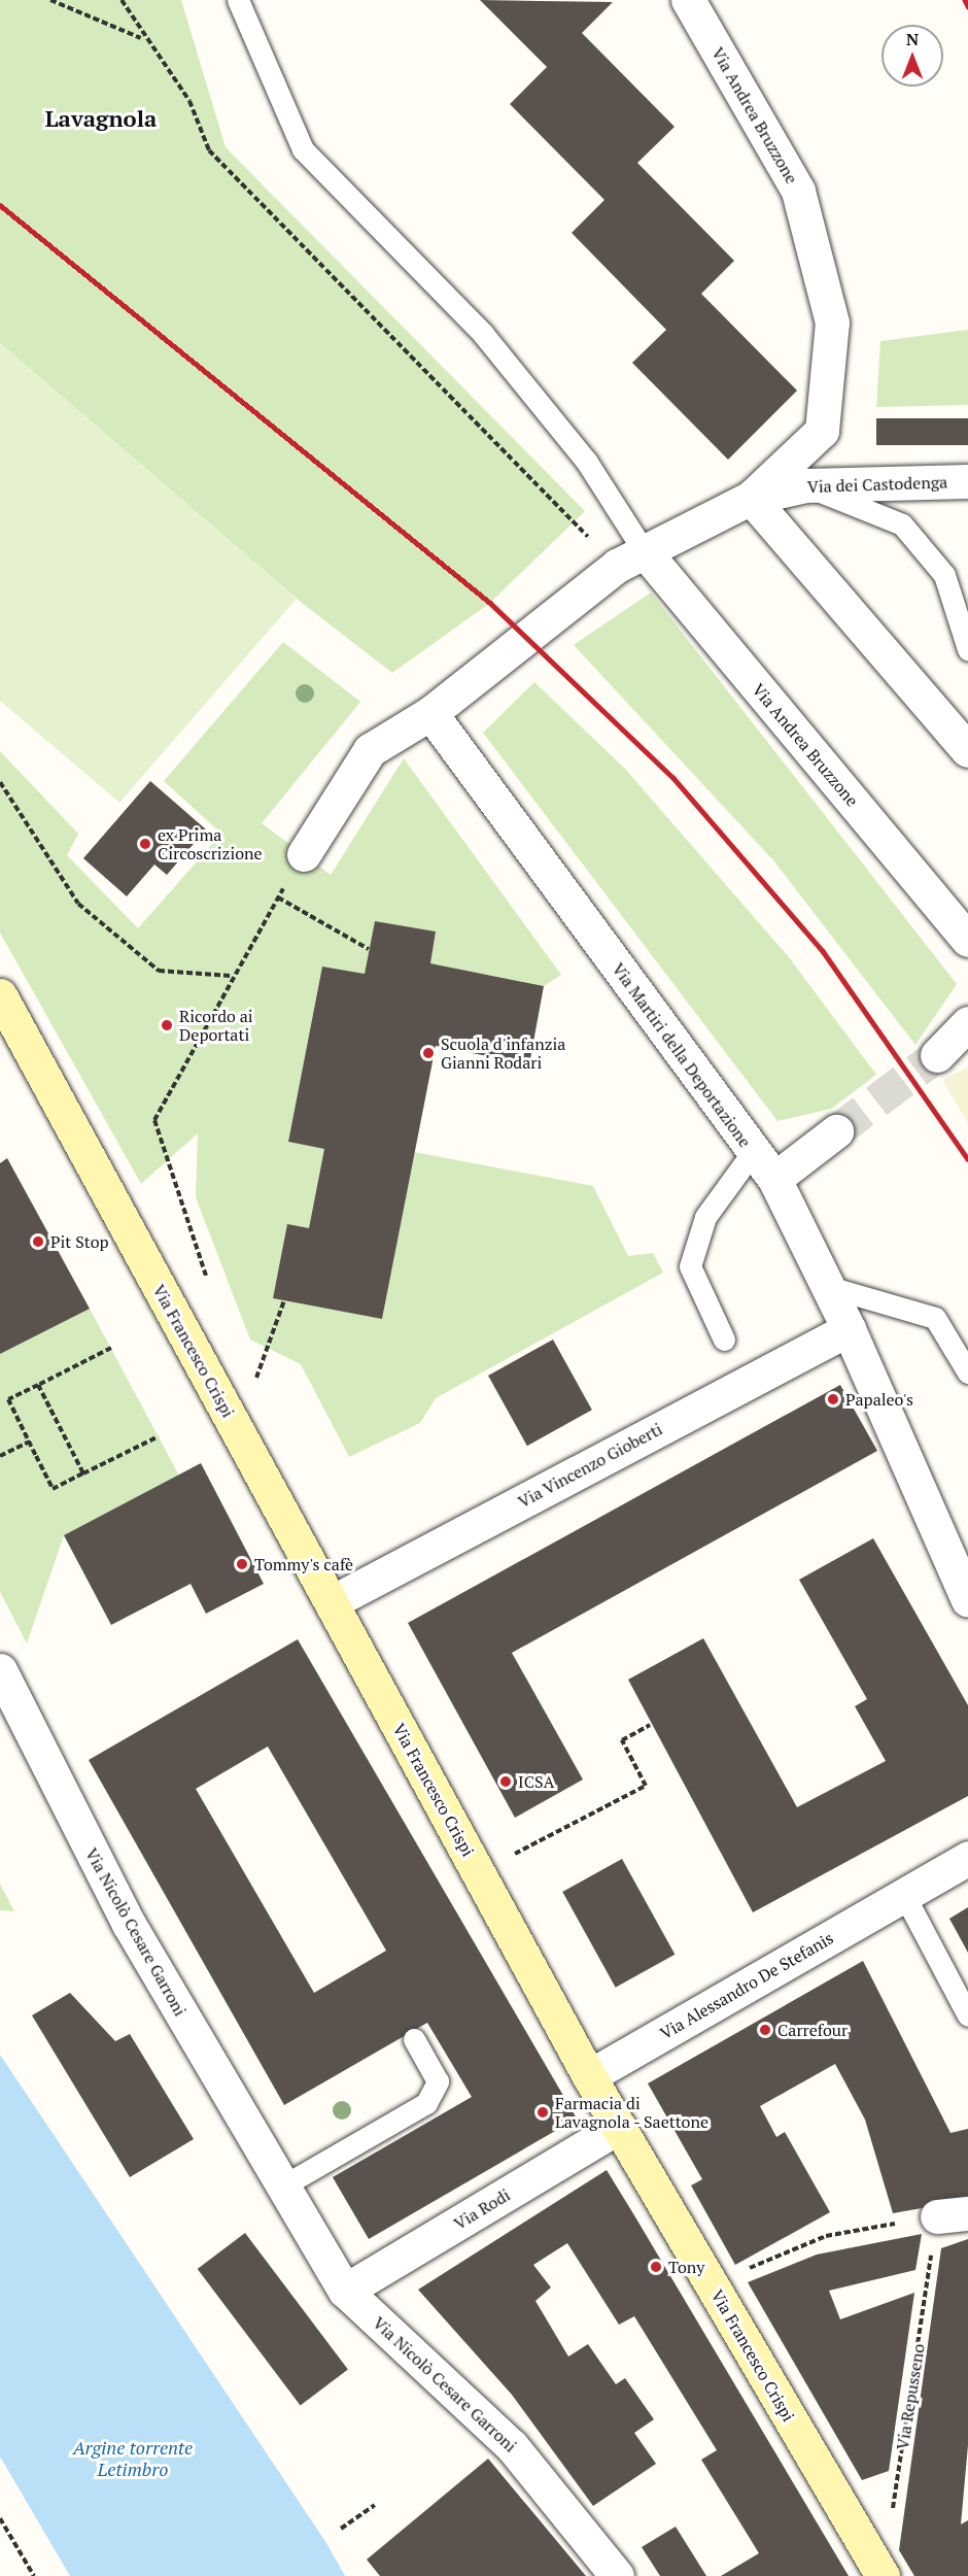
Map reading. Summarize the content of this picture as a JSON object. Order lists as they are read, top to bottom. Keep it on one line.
{"streets":{"street":["Via Andrea Bruzzone","Via dei Castodenga","Via Martiri della Deportazione","Via Francesco Crispi","Via Vincenzo Gioberti","Via Nicolò Cesare Garroni","Via Alessandro De Stefanis","Via Rodi"],"path":["Via Repusseno"]},"crossings":[["Via Andrea Bruzzone","Via dei Castodenga"],["Via Andrea Bruzzone","Via Martiri della Deportazione"],["Via Martiri della Deportazione","Via Vincenzo Gioberti"],["Via Francesco Crispi","Via Vincenzo Gioberti"],["Via Francesco Crispi","Via Alessandro De Stefanis"],["Via Francesco Crispi","Via Rodi"],["Via Francesco Crispi","Via Repusseno"],["Via Nicolò Cesare Garroni","Via Rodi"]],"districts":["Lavagnola"],"water":["Argine torrente Letimbro"],"places":["ex Prima Circoscrizione","Ricordo ai Deportati","Scuola d'infanzia Gianni Rodari","Pit Stop","Papaleo's","Tommy's cafè","ICSA","Carrefour","Farmacia di Lavagnola - Saettone","Tony"],"north":"top"}
